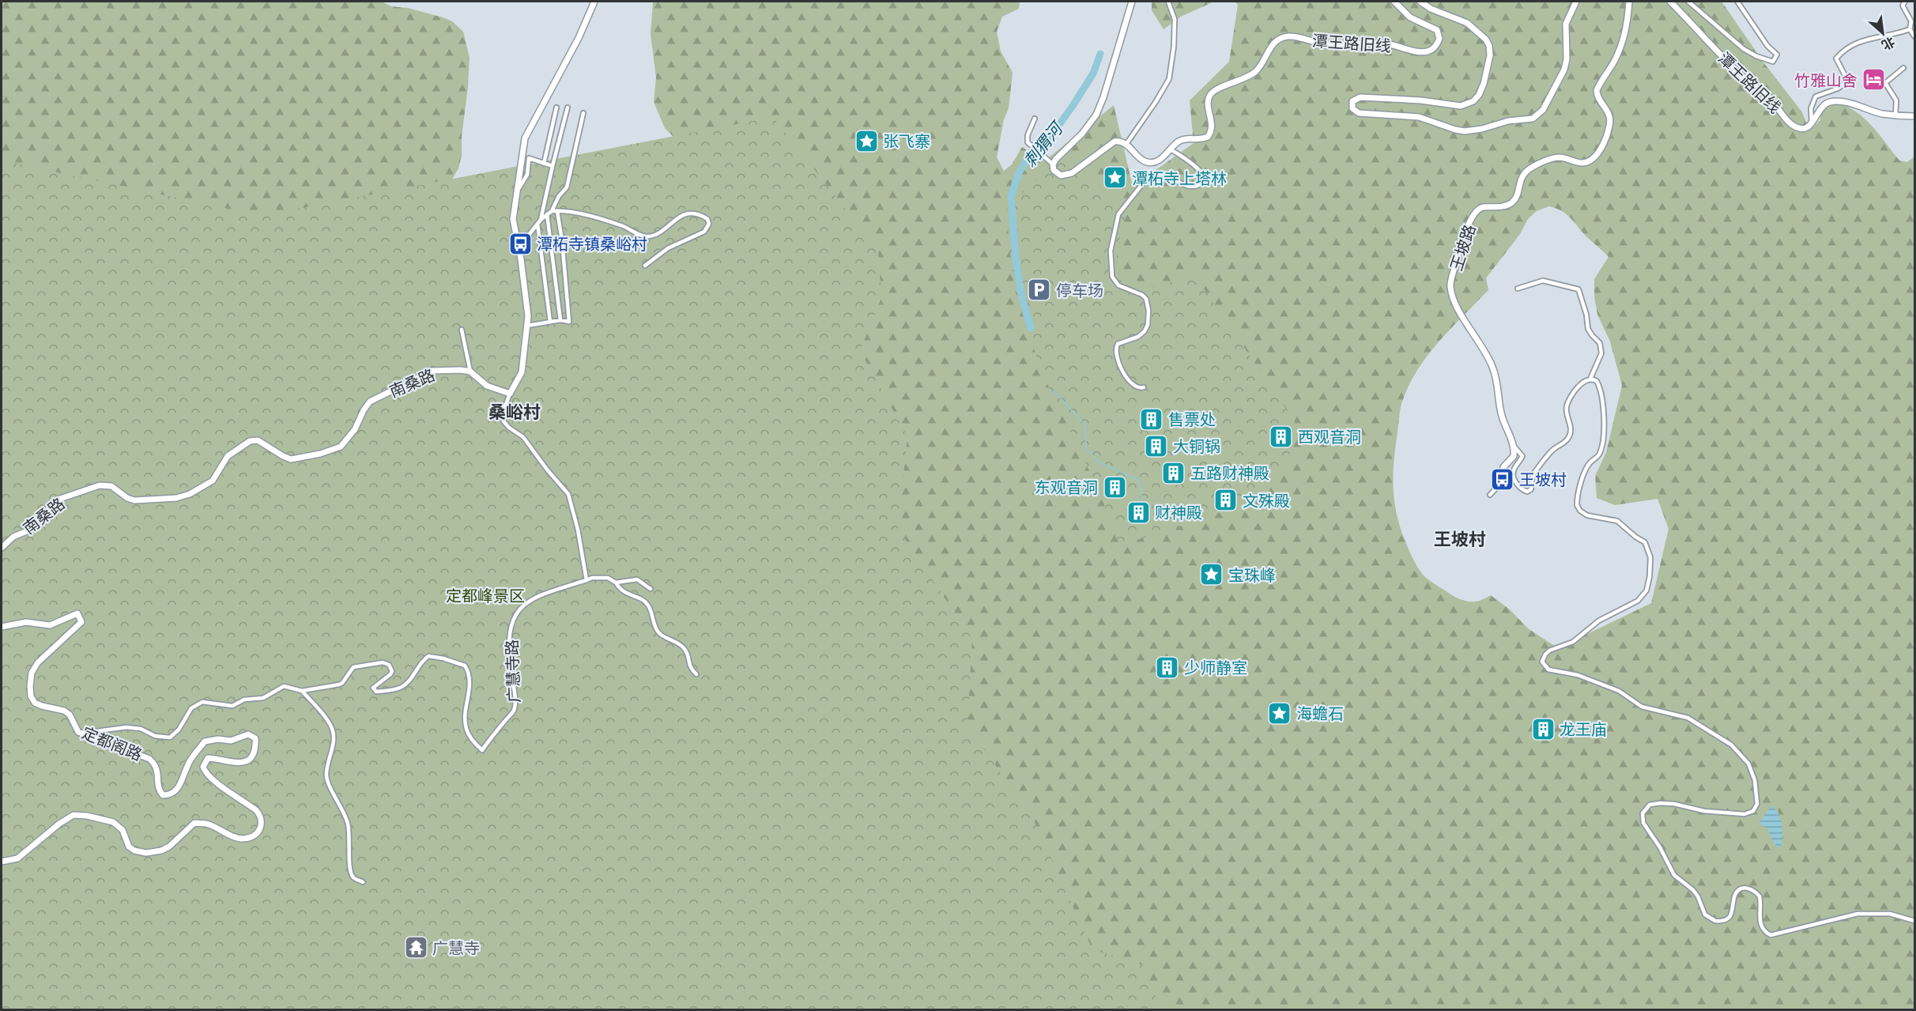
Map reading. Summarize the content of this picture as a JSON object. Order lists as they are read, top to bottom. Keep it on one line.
{"streets":{"street":["潭王路旧线","王坡路","南桑路","广慧寺路","定都阁路"]},"districts":["桑峪村","王坡村"],"water":["刺猬河"],"parks":["定都峰景区"],"places":{"hotel":["竹雅山舍"],"place":["张飞寨","潭柘寺上塔林","宝珠峰","海蟾石"],"bus stop":["潭柘寺镇桑峪村","王坡村"],"parking":["停车场"],"building":["售票处","西观音洞","大铜锅","五路财神殿","东观音洞","文殊殿","财神殿","少师静室","龙王庙"],"temple":["广慧寺"]},"north":"bottom right"}
